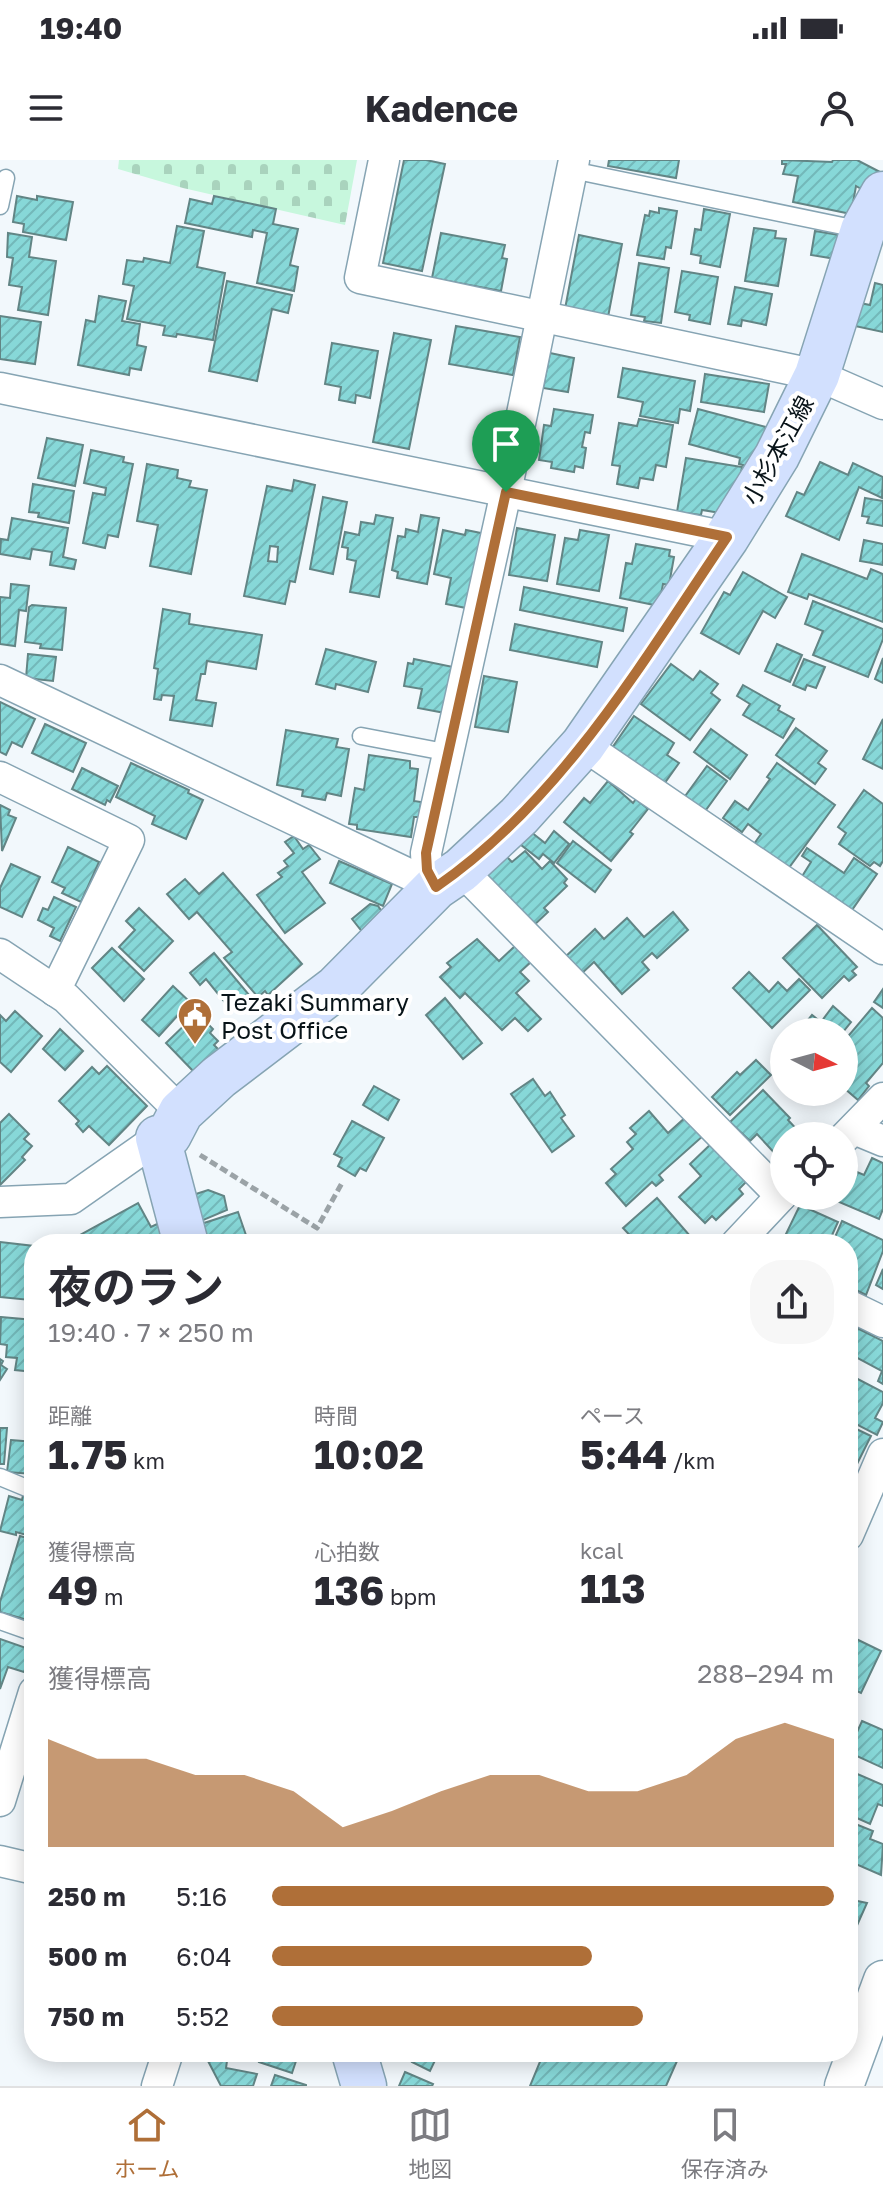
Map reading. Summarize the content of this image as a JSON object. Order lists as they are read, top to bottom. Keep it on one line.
{"streets":{"main road":["小杉本江線"]},"places":{"public building":["Tezaki Summary Post Office"]},"north":"right","page":{"status":"19:40","header":"Kadence","heading":["夜のラン","19:40 · 7 × 250 m"],"stats":[["距離","1.75 km"],["時間","10:02"],["ペース","5:44 /km"],["獲得標高","49 m"],["心拍数","136 bpm"],["kcal","113"]],"chart":["獲得標高","288–294 m"],"list":[{"name":"250 m","note":"5:16"},{"name":"500 m","note":"6:04"},{"name":"750 m","note":"5:52"}],"tabs":["ホーム","地図","保存済み"]}}
